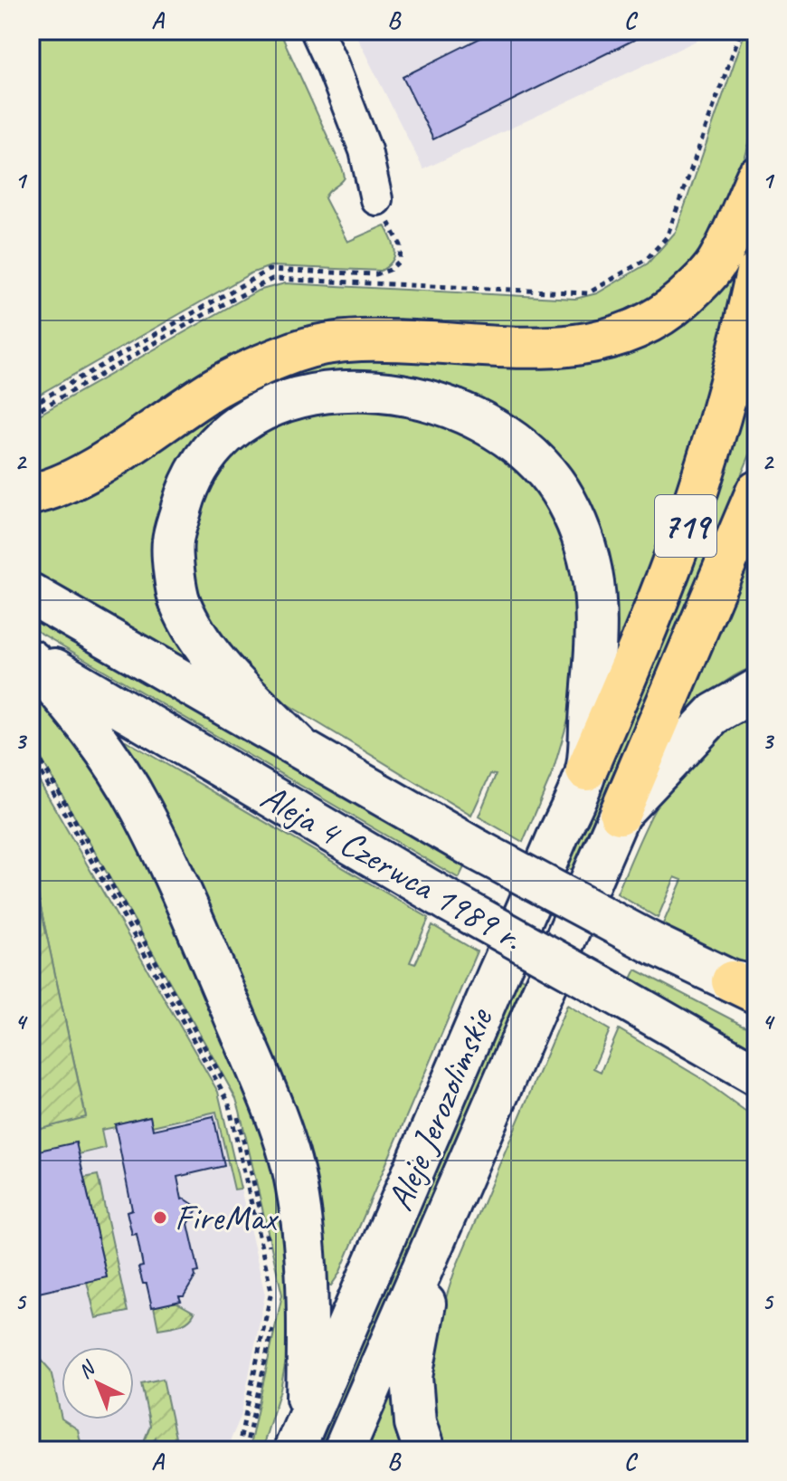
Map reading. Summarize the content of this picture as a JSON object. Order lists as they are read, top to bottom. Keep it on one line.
{"streets":{"main road":["719","Aleja 4 Czerwca 1989 r.","Aleje Jerozolimskie"]},"crossings":[["719","Aleje Jerozolimskie"],["Aleja 4 Czerwca 1989 r.","Aleje Jerozolimskie"]],"places":["FireMax"],"north":"top left","grid":{"columns":["A","B","C"],"rows":["1","2","3","4","5"]}}
